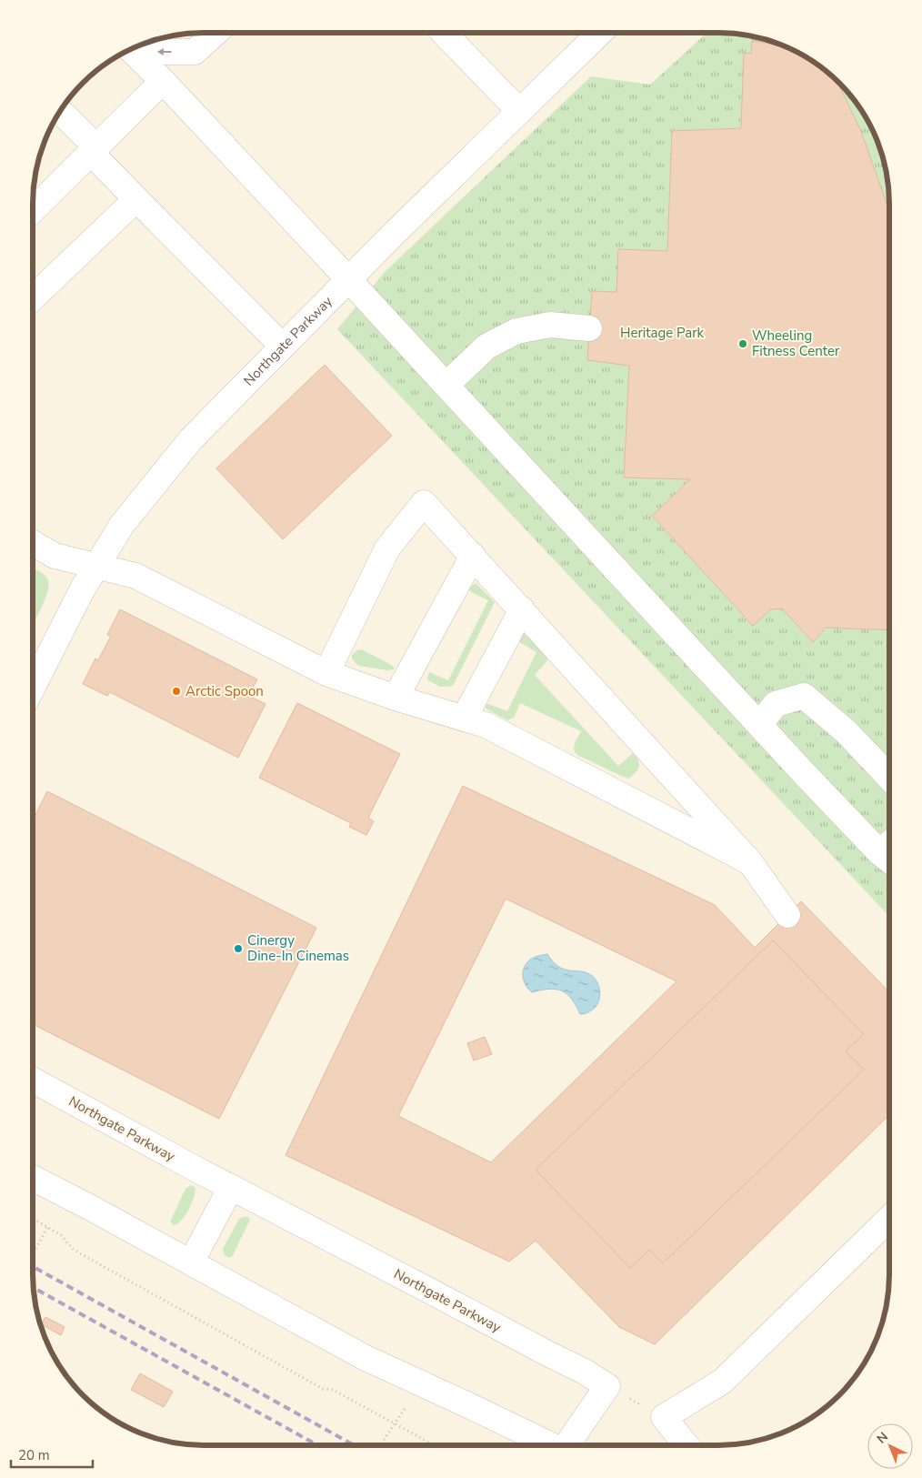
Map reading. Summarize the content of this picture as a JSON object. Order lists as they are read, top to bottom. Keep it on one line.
{"streets":{"street":["Northgate Parkway"]},"parks":["Heritage Park"],"places":["Wheeling Fitness Center","Arctic Spoon","Cinergy Dine-In Cinemas"],"scale_bar":"20 m","north":"top left"}
